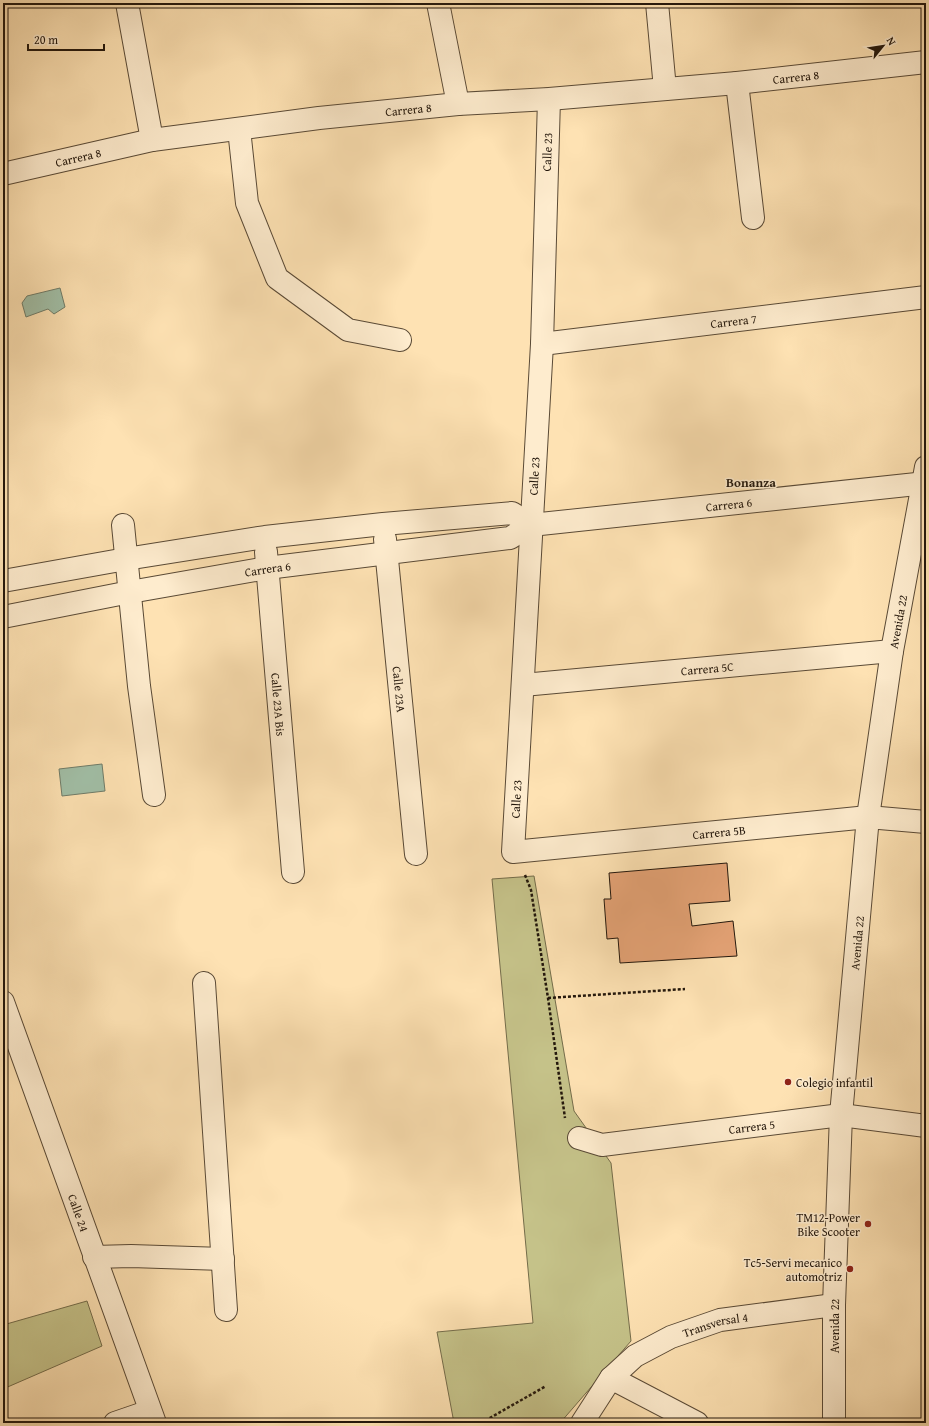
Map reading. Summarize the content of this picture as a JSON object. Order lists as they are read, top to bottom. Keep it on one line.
{"streets":{"street":["Carrera 8","Calle 23","Carrera 7","Carrera 6","Avenida 22","Carrera 5C","Calle 23A","Calle 23A Bis","Carrera 5B","Carrera 5","Calle 24","Transversal 4"]},"crossings":[["Carrera 8","Calle 23"],["Calle 23","Carrera 7"],["Calle 23","Carrera 6"],["Calle 23","Carrera 5C"],["Calle 23","Carrera 5B"],["Carrera 6","Avenida 22"],["Carrera 6","Calle 23A"],["Carrera 6","Calle 23A Bis"],["Avenida 22","Carrera 5C"],["Avenida 22","Carrera 5B"],["Avenida 22","Carrera 5"],["Avenida 22","Transversal 4"]],"districts":["Bonanza"],"places":["Colegio infantil","TM12-Power Bike Scooter","Tc5-Servi mecanico automotriz"],"scale_bar":"20 m","north":"top right"}
